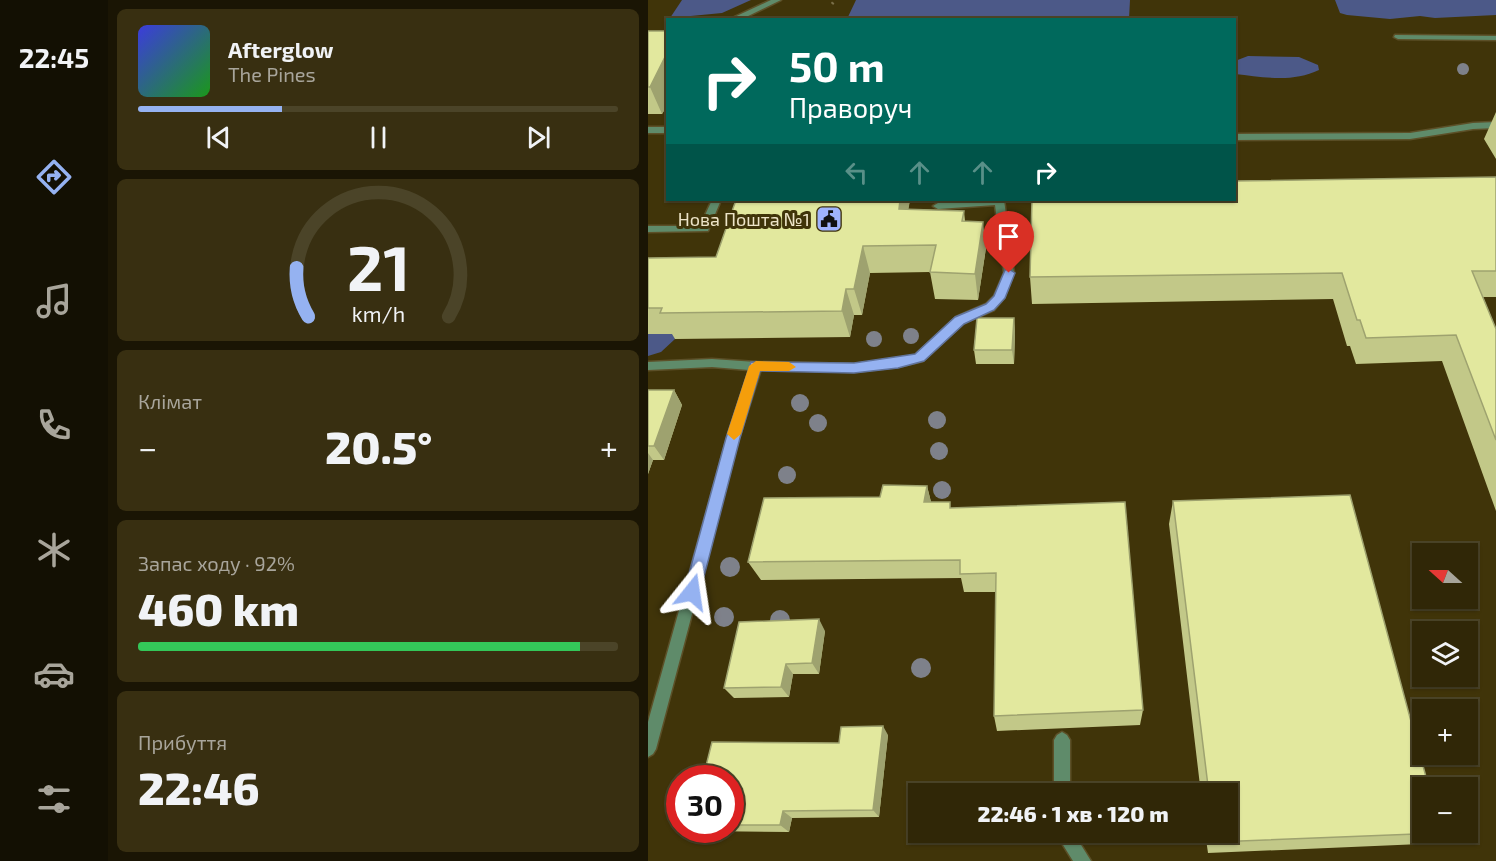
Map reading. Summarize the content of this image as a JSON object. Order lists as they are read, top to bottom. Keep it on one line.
{"places":{"public building":["Нова Пошта №1"]},"north":"left","page":{"tabs":"22:45","turn":["50 m","Праворуч"],"song":["Afterglow","The Pines"],"tile":["Клімат",["Запас ходу · 92%","460 km"],["Прибуття","22:46"]],"heat":["−","20.5°","+"],"map_buttons":["+","−"],"limit":"30","trip":"22:46 · 1 хв · 120 m","gauge":["21","km/h"]}}
